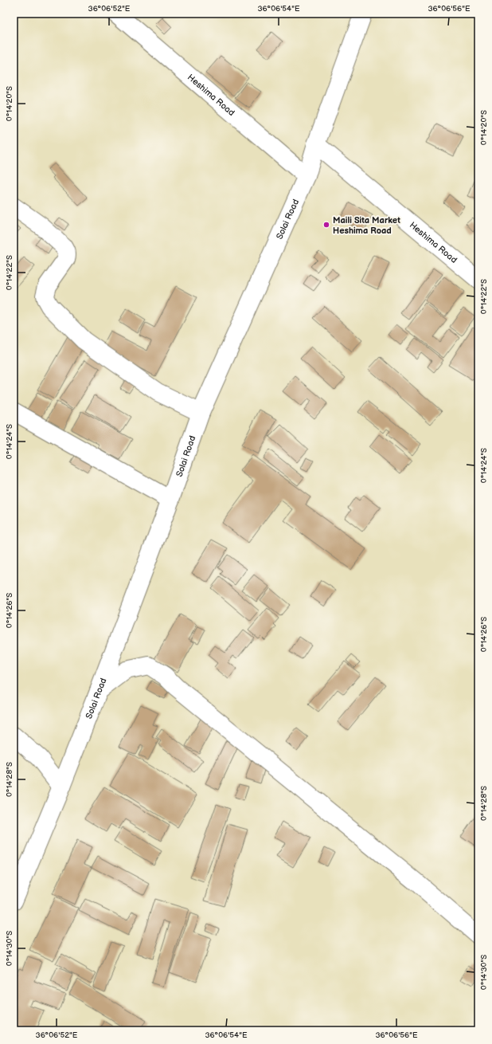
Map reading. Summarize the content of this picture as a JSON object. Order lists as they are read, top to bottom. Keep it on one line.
{"streets":{"main road":["Heshima Road","Solai Road"]},"crossings":[["Heshima Road","Solai Road"]],"places":["Maili Sita Market Heshima Road"],"coordinates":["36°06'52\"E","36°06'54\"E","36°06'56\"E","0°14'20\"S","0°14'22\"S","0°14'24\"S","0°14'26\"S","0°14'28\"S","0°14'30\"S"]}
